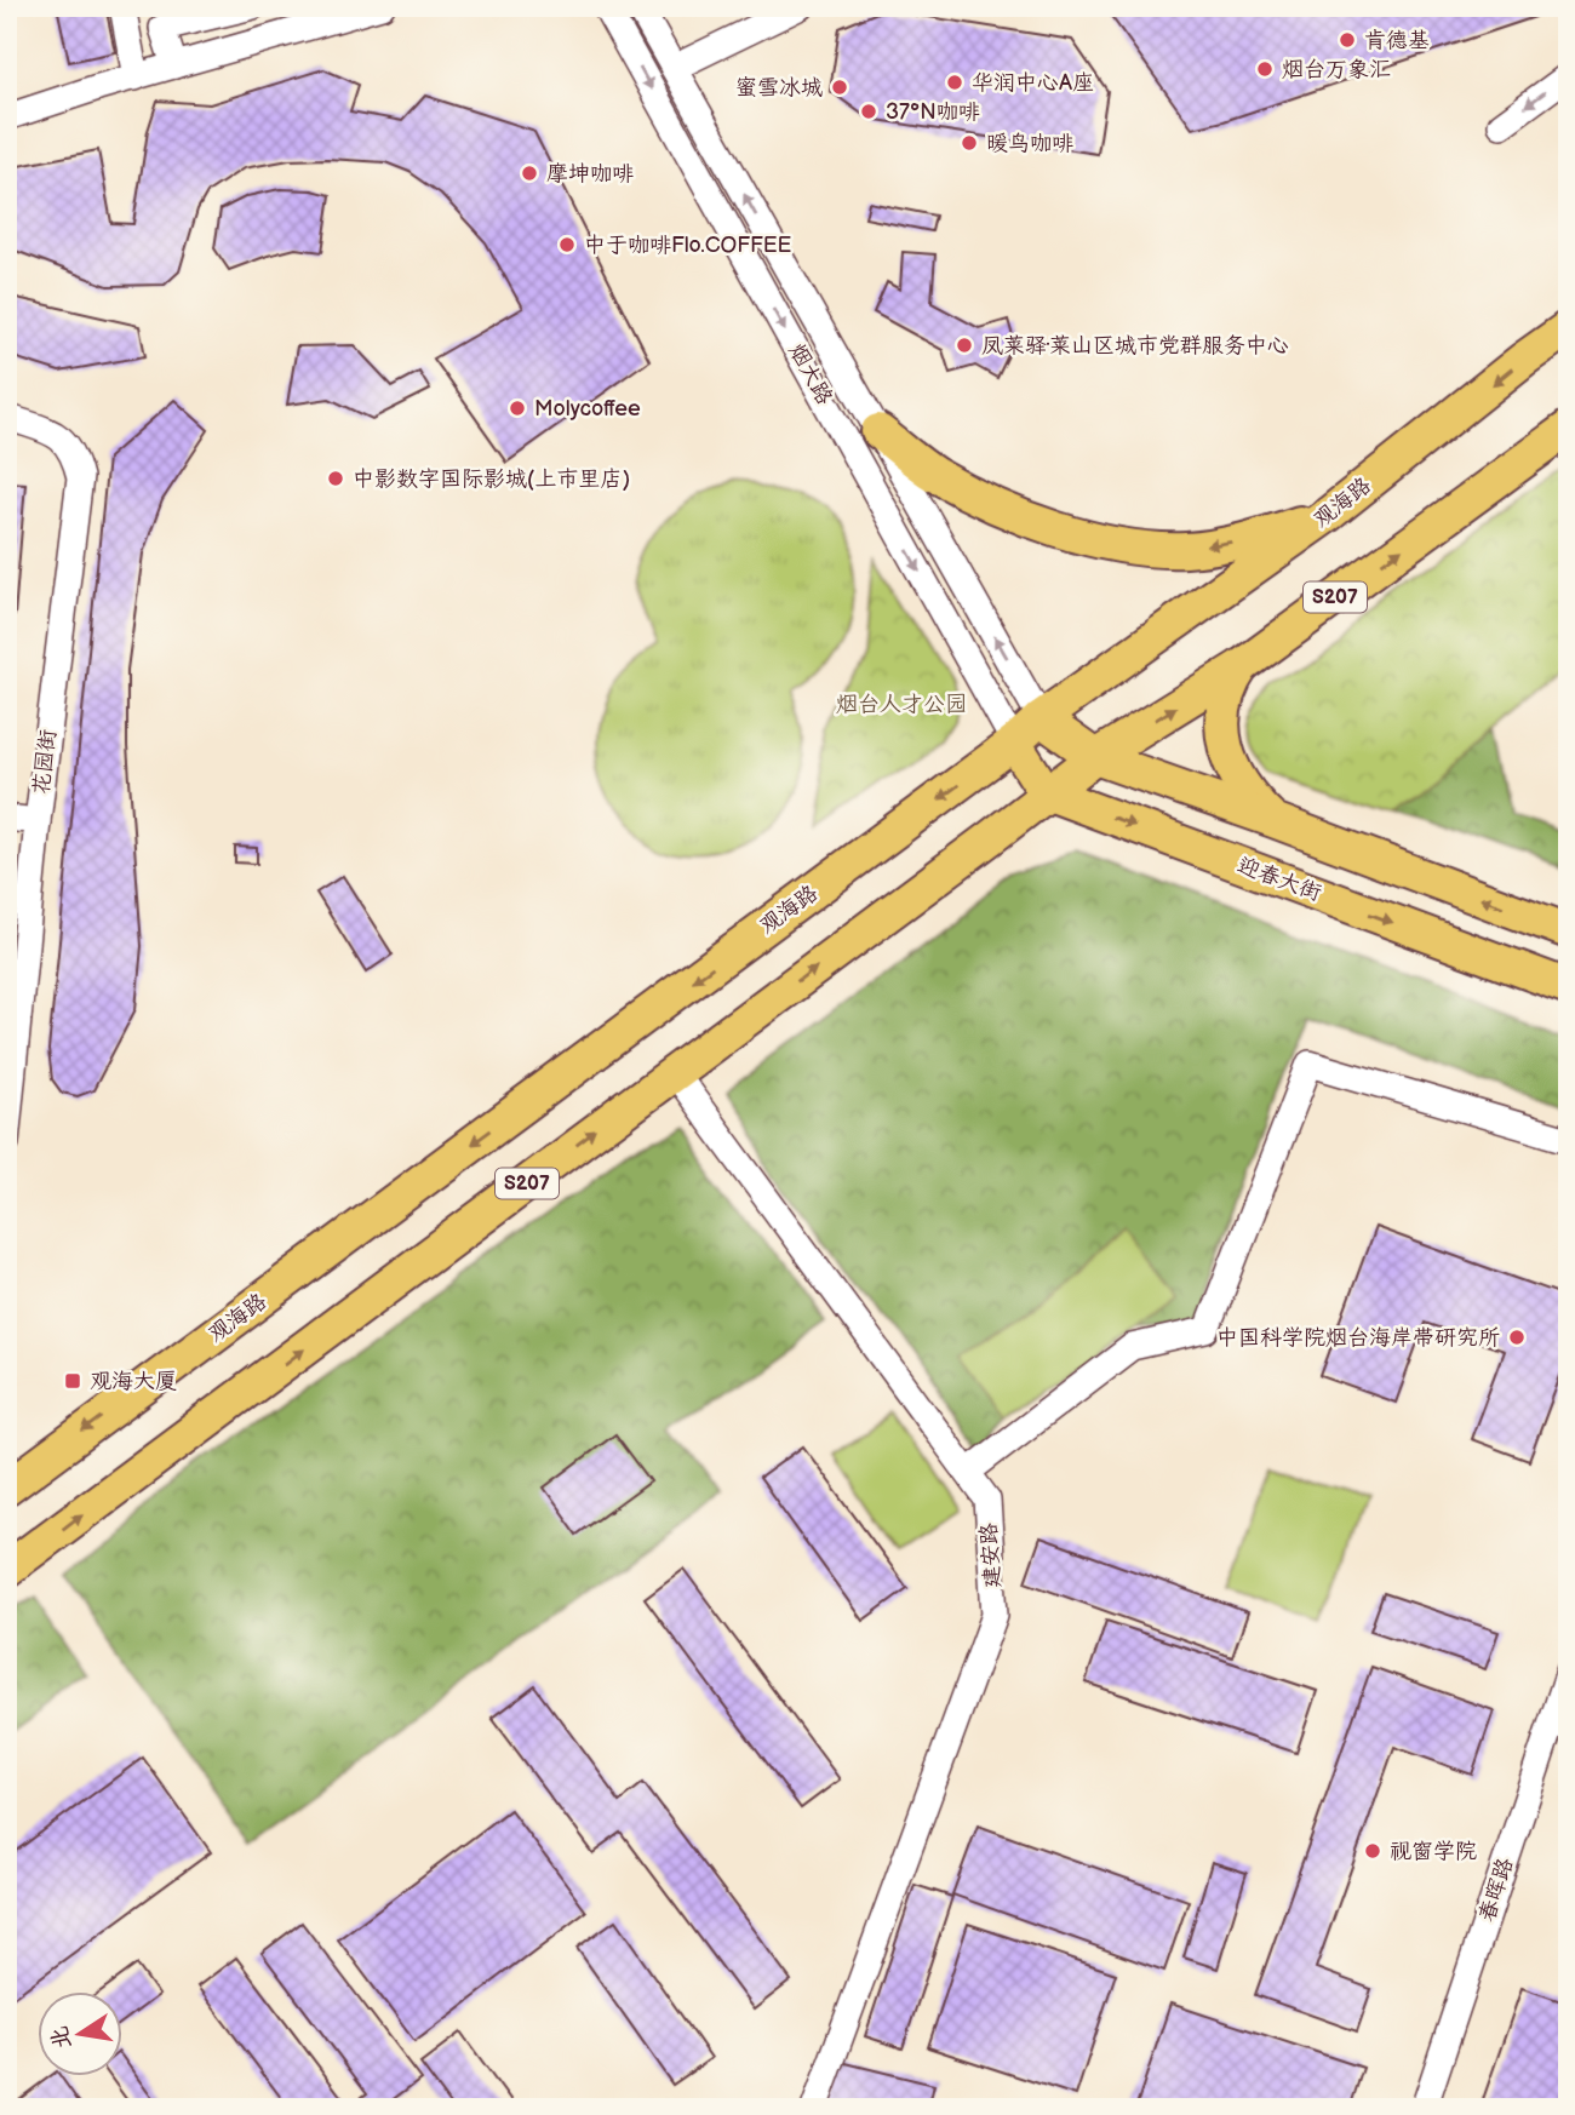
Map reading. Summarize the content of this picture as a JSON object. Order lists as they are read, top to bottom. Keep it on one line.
{"streets":{"main road":["观海路","S207","迎春大街"],"street":["烟大路","花园街","建安路","春晖路"]},"crossings":[["烟大路","观海路"],["S207","迎春大街"],["S207","建安路"]],"parks":["烟台人才公园"],"places":{"other":["肯德基","烟台万象汇","华润中心A座","蜜雪冰城","37°N咖啡","暖鸟咖啡","摩坤咖啡","中于咖啡Flo.COFFEE","凤莱驿·莱山区城市党群服务中心","Molycoffee","中影数字国际影城(上市里店)","中国科学院烟台海岸带研究所","视窗学院"],"transit":["观海大厦"]},"north":"left"}
